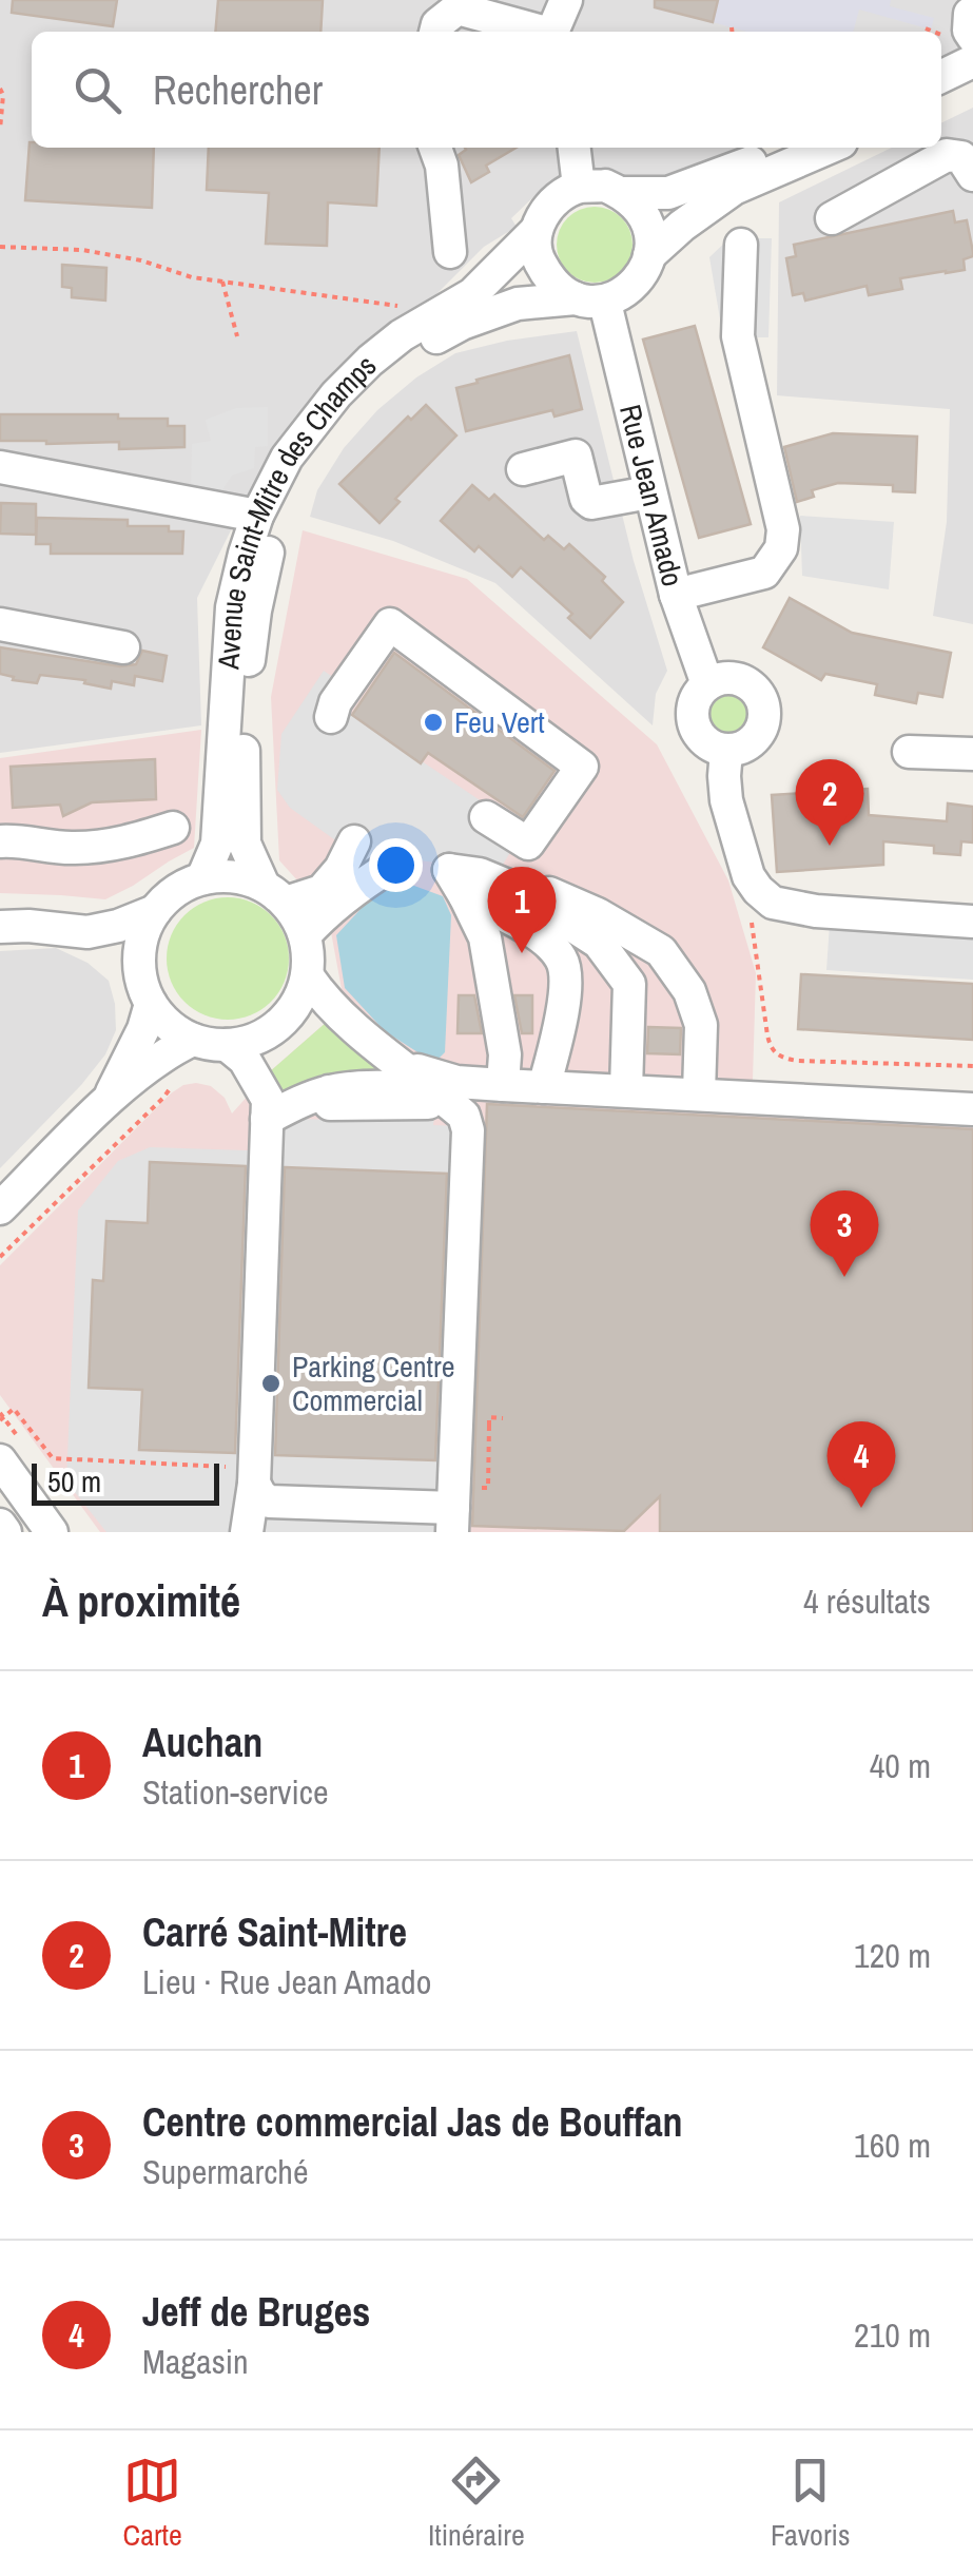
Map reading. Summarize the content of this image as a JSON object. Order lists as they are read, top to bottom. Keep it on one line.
{"streets":{"street":["Rue Jean Amado","Avenue Saint-Mitre des Champs"]},"crossings":[["Rue Jean Amado","Avenue Saint-Mitre des Champs"]],"places":["Feu Vert","Parking Centre Commercial"],"scale_bar":"50 m","page":{"search":"Rechercher","pins":["2","1","3","4"],"scale":"50 m","heading":["À proximité","4 résultats"],"list":[{"mark":"1","name":"Auchan","note":"Station-service","value":"40 m"},{"mark":"2","name":"Carré Saint-Mitre","note":"Lieu · Rue Jean Amado","value":"120 m"},{"mark":"3","name":"Centre commercial Jas de Bouffan","note":"Supermarché","value":"160 m"},{"mark":"4","name":"Jeff de Bruges","note":"Magasin","value":"210 m"}],"nav":["Carte","Itinéraire","Favoris"]}}
